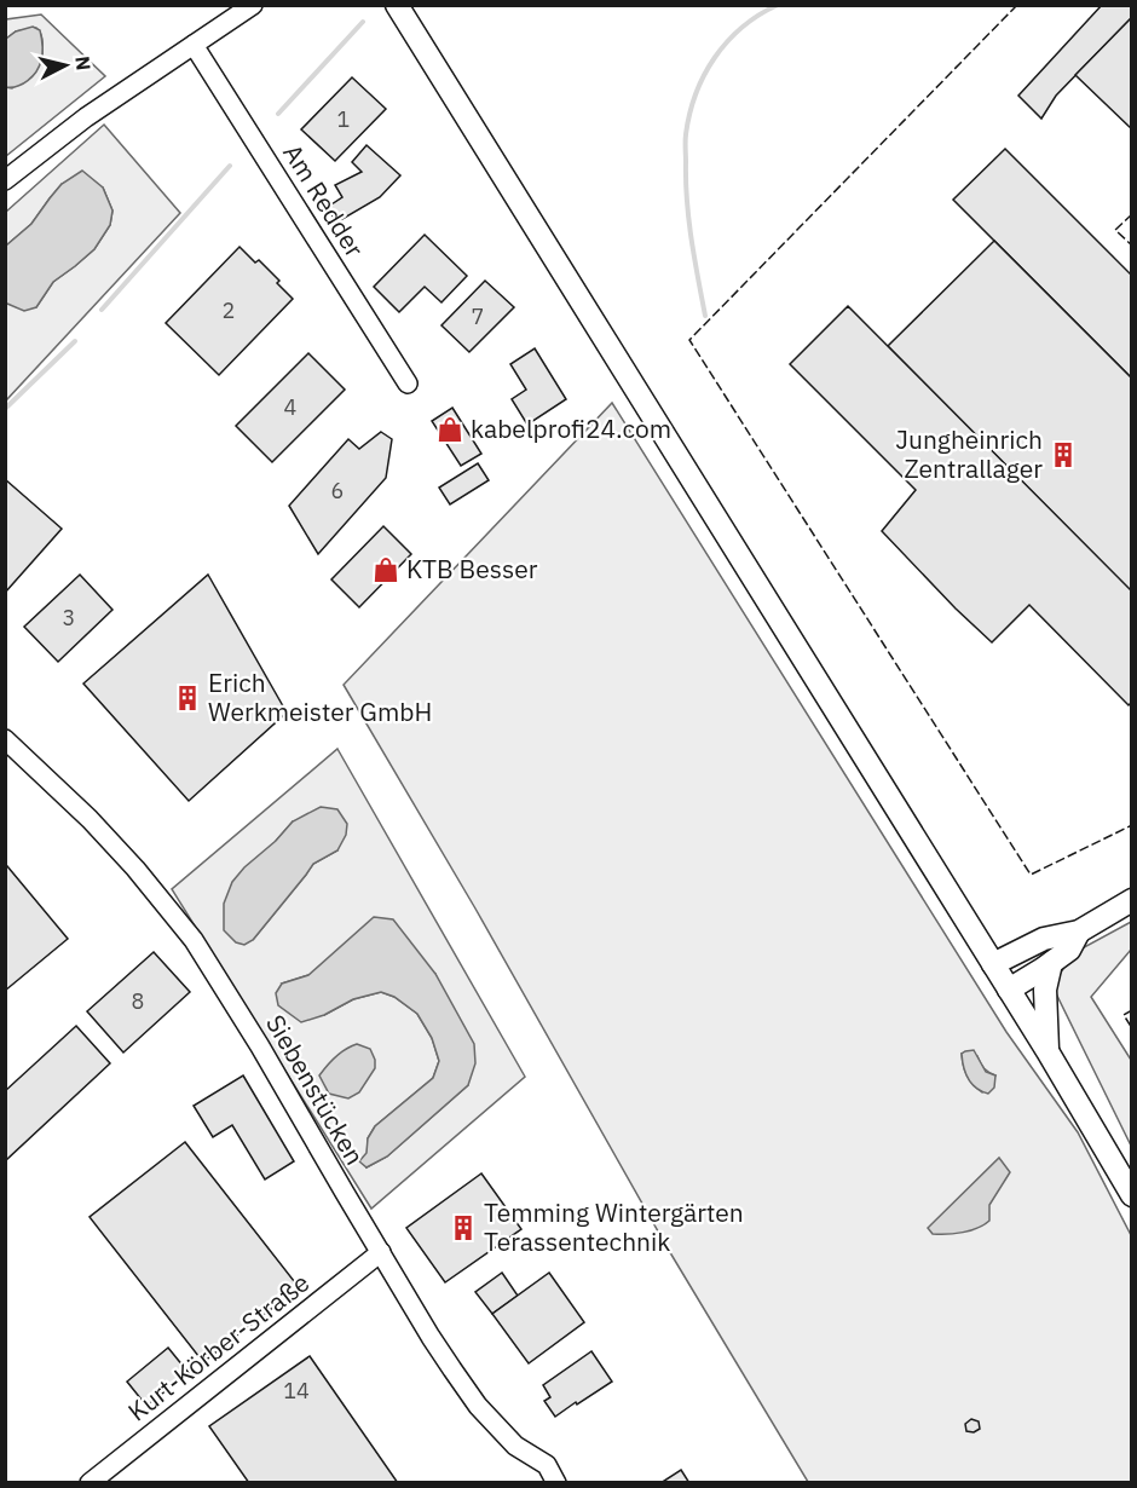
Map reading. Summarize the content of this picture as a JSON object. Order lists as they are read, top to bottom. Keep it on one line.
{"streets":{"street":["Am Redder","Siebenstücken","Kurt-Körber-Straße"]},"crossings":[["Siebenstücken","Kurt-Körber-Straße"]],"places":{"shop":["kabelprofi24.com","KTB Besser"],"building":["Jungheinrich Zentrallager","Erich Werkmeister GmbH","Temming Wintergärten Terassentechnik"]},"house_numbers":["1","2","7","4","6","3","8","14"],"north":"right"}
